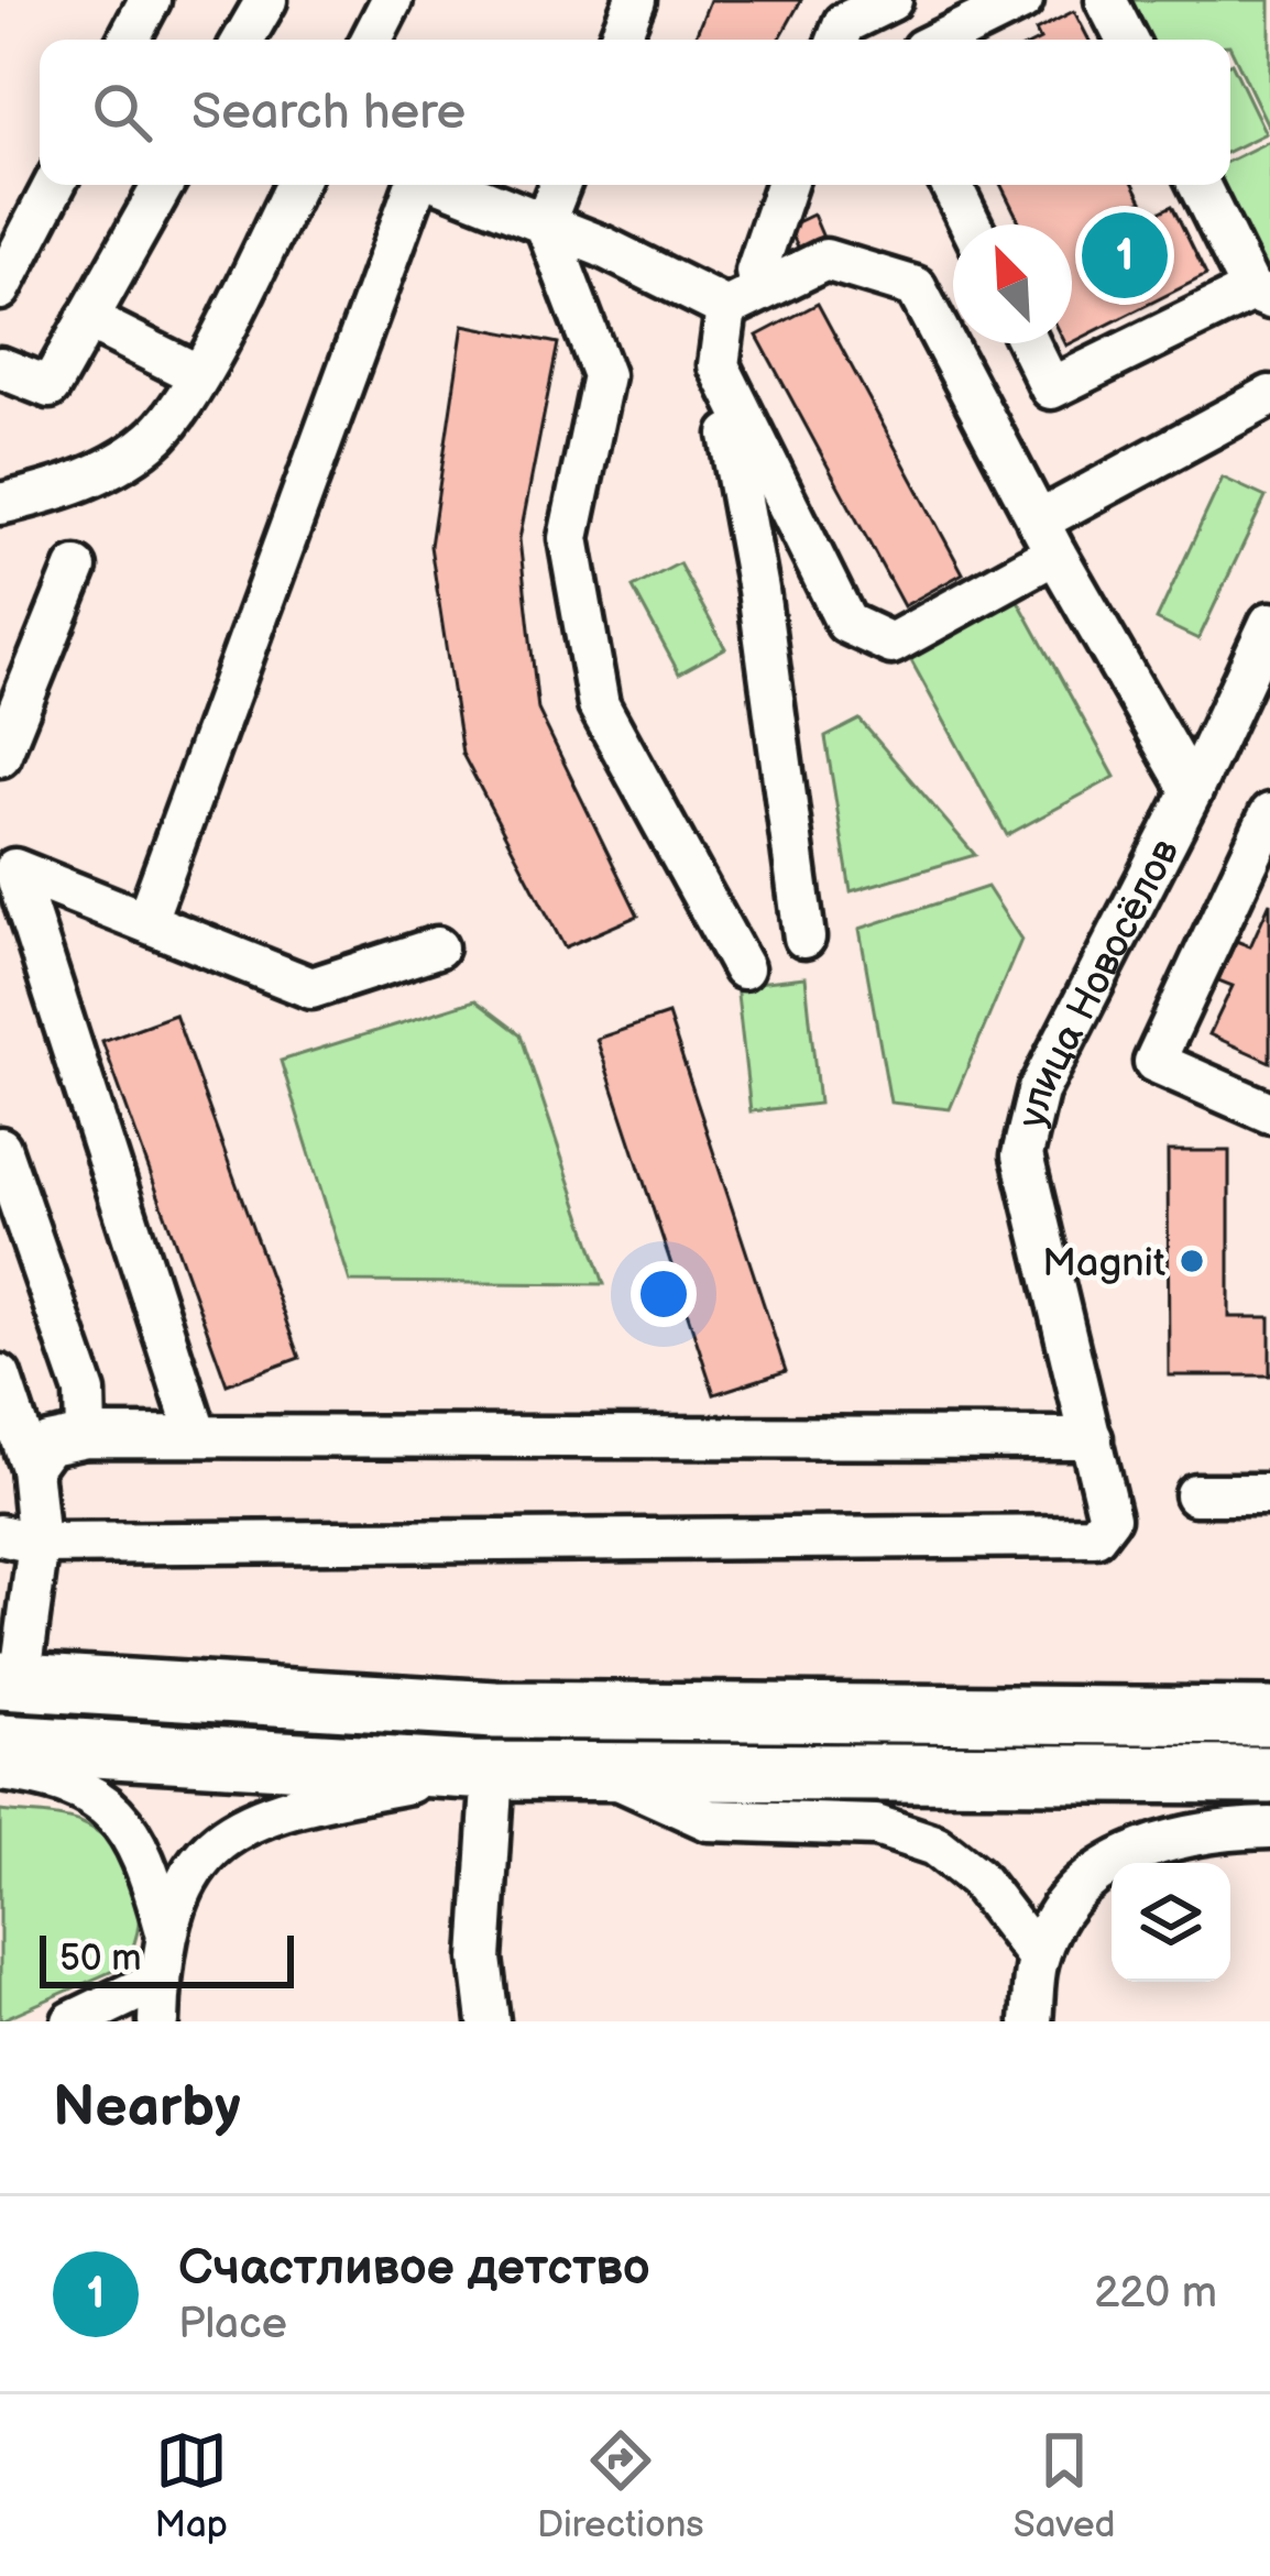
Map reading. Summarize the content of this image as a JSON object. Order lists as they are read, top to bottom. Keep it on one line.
{"streets":{"street":["улица Новосёлов"]},"places":["Magnit"],"scale_bar":"50 m","north":"top left","page":{"search":"Search here","pins":"1","scale":"50 m","heading":"Nearby","list":[{"mark":"1","name":"Счастливое детство","note":"Place","value":"220 m"}],"nav":["Map","Directions","Saved"]}}
